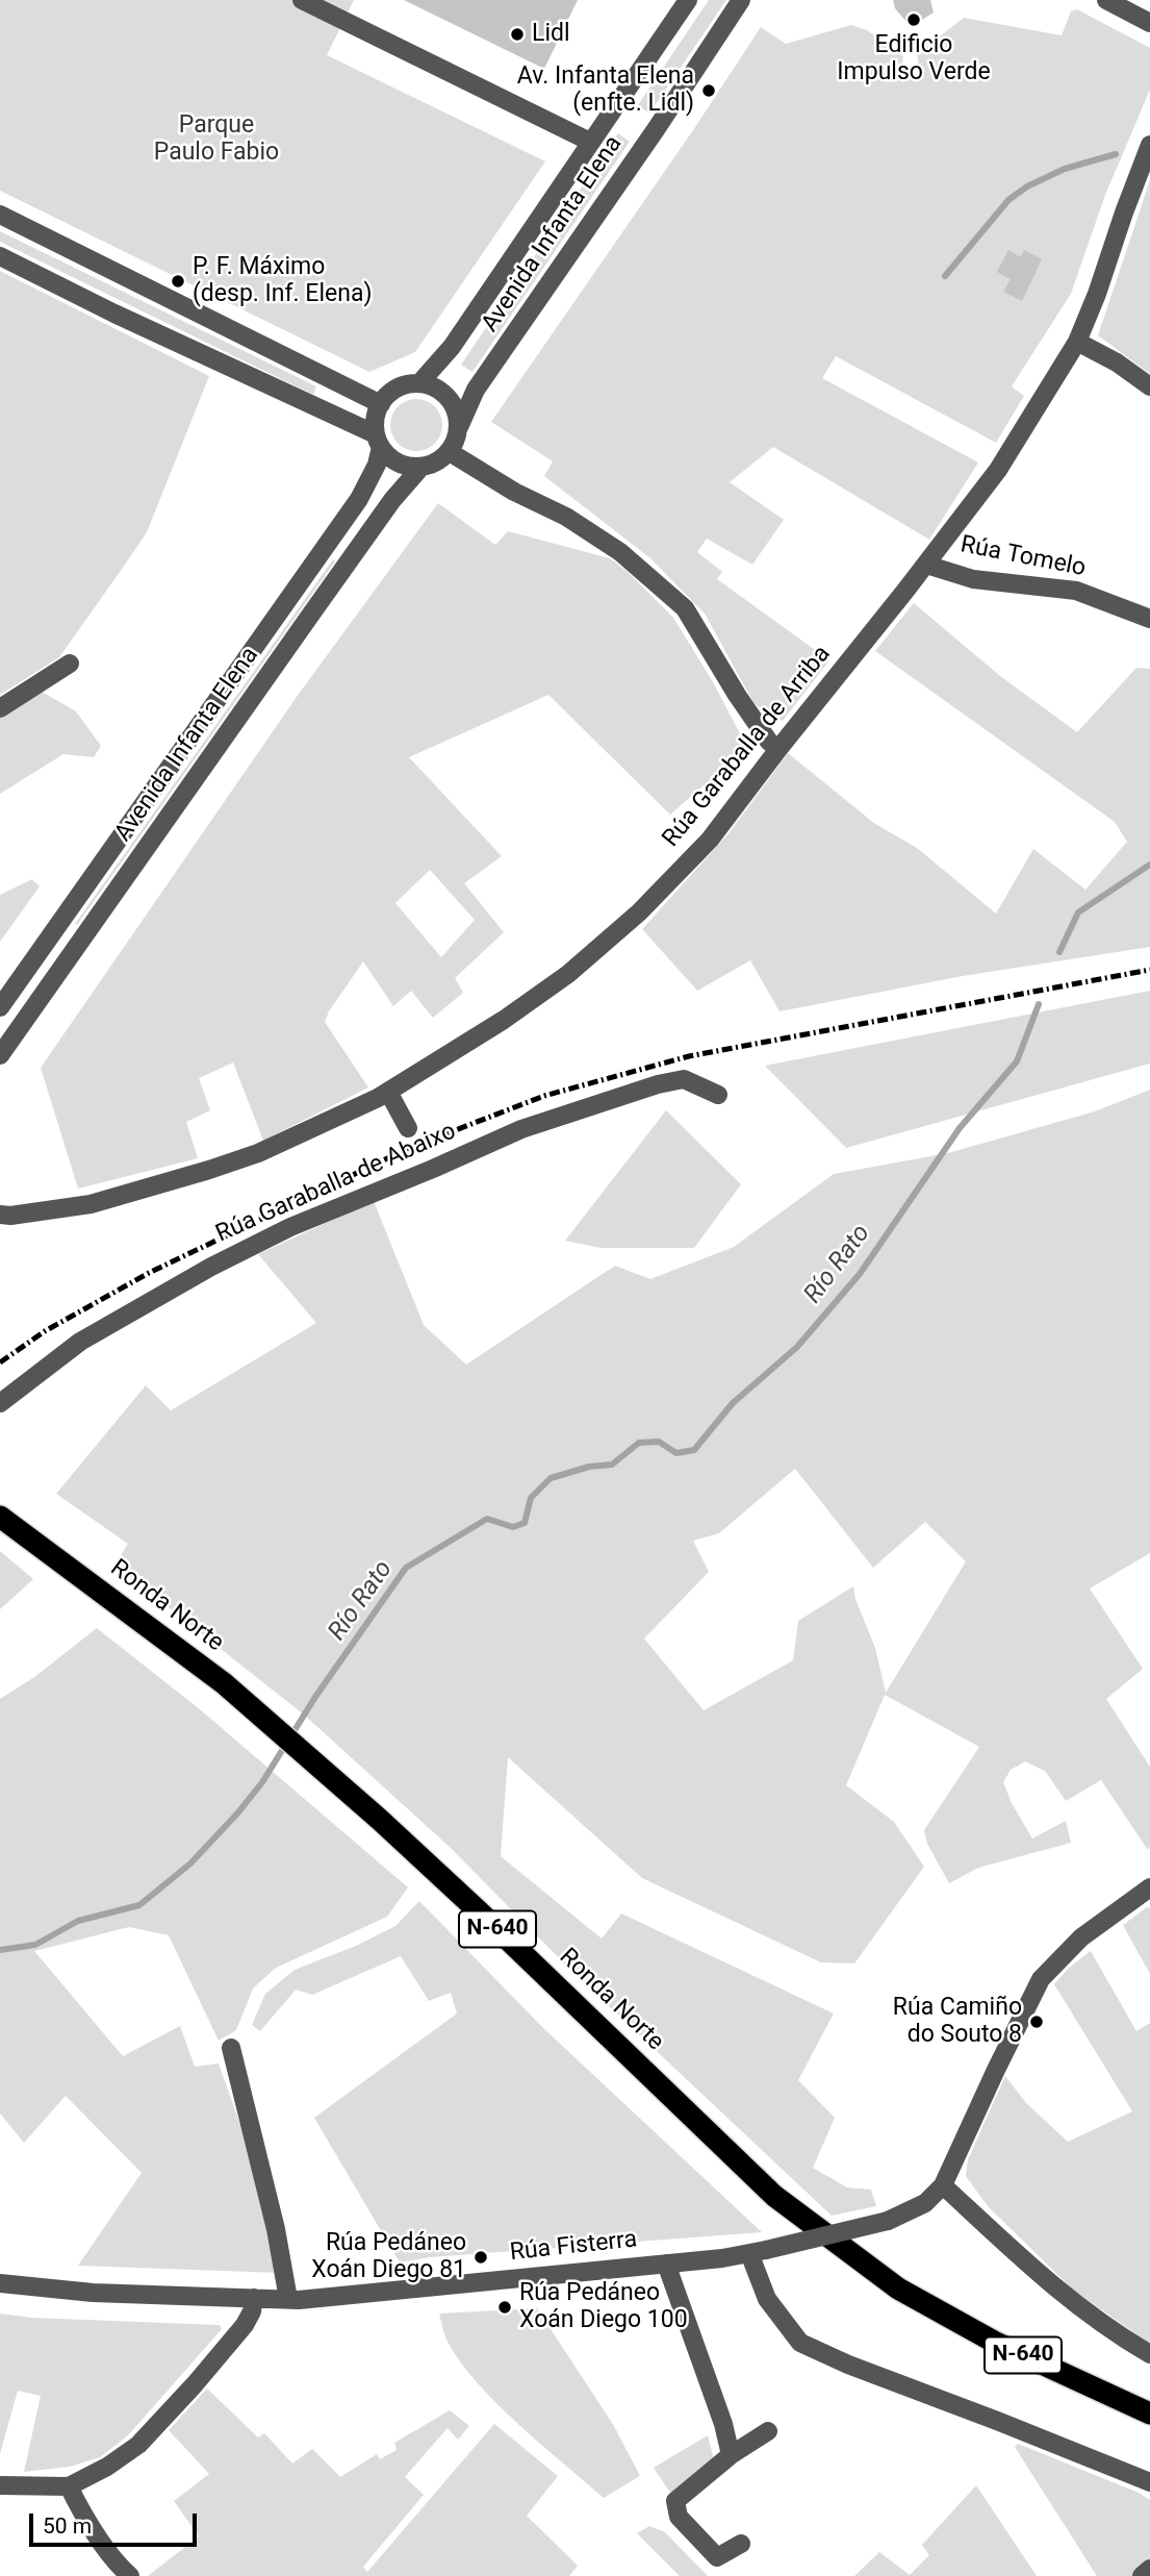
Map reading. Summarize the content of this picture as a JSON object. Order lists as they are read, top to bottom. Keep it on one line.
{"streets":{"highway":["Ronda Norte","N-640"],"street":["Avenida Infanta Elena","Rúa Tomelo","Rúa Garaballa de Arriba","Rúa Garaballa de Abaixo","Rúa Fisterra"]},"crossings":[["Rúa Tomelo","Rúa Garaballa de Arriba"]],"water":["Río Rato"],"parks":["Parque Paulo Fabio"],"places":["Edificio Impulso Verde","Lidl","Av. Infanta Elena (enfte. Lidl)","P. F. Máximo (desp. Inf. Elena)","Rúa Camiño do Souto 8","Rúa Pedáneo Xoán Diego 81","Rúa Pedáneo Xoán Diego 100"],"scale_bar":"50 m"}
